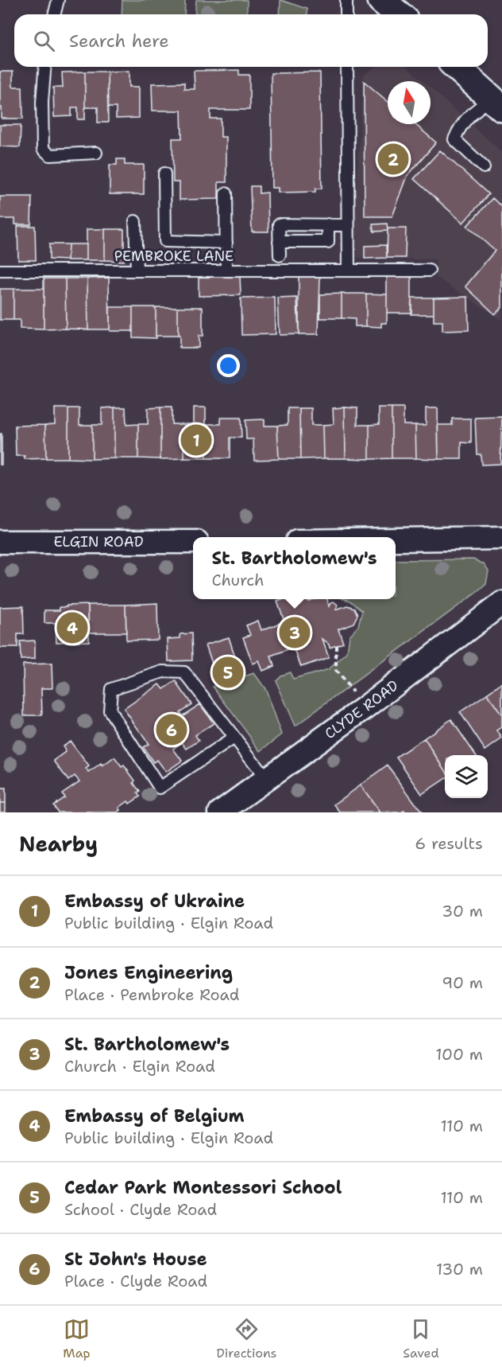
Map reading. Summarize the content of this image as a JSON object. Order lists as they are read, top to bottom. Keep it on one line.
{"streets":{"street":["ELGIN ROAD","CLYDE ROAD"],"lane":["PEMBROKE LANE"]},"north":"top","page":{"search":"Search here","pins":["2","1","4","3","5","6"],"popup":["St. Bartholomew's","Church"],"heading":["Nearby","6 results"],"list":[{"mark":"1","name":"Embassy of Ukraine","note":"Public building · Elgin Road","value":"30 m"},{"mark":"2","name":"Jones Engineering","note":"Place · Pembroke Road","value":"90 m"},{"mark":"3","name":"St. Bartholomew's","note":"Church · Elgin Road","value":"100 m"},{"mark":"4","name":"Embassy of Belgium","note":"Public building · Elgin Road","value":"110 m"},{"mark":"5","name":"Cedar Park Montessori School","note":"School · Clyde Road","value":"110 m"},{"mark":"6","name":"St John's House","note":"Place · Clyde Road","value":"130 m"}],"nav":["Map","Directions","Saved"]}}
